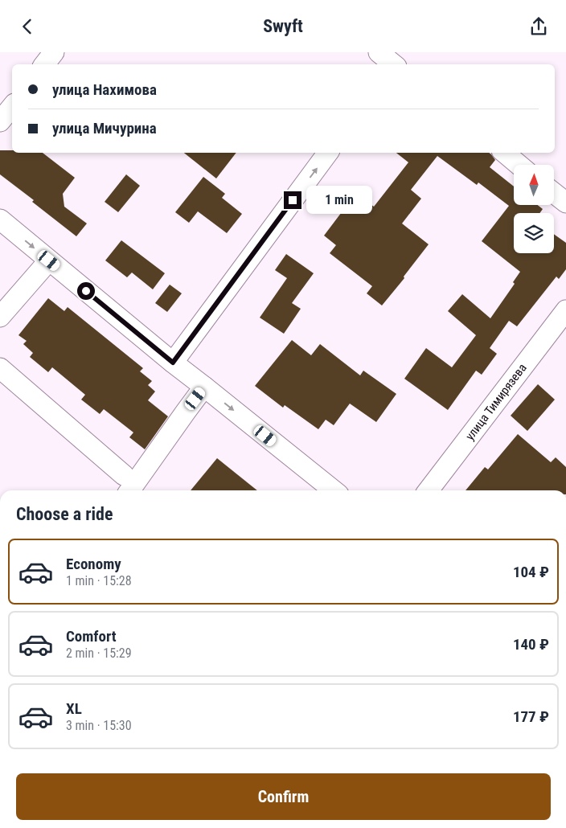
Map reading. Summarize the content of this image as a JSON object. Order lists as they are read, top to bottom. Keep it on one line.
{"streets":{"street":["улица Тимирязева"]},"north":"top","page":{"header":"Swyft","banner":["улица Нахимова","улица Мичурина"],"bubble":"1 min","heading":"Choose a ride","list":[{"name":"Economy","note":"1 min · 15:28","value":"104 ₽"},{"name":"Comfort","note":"2 min · 15:29","value":"140 ₽"},{"name":"XL","note":"3 min · 15:30","value":"177 ₽"}],"buttons":"Confirm"}}
